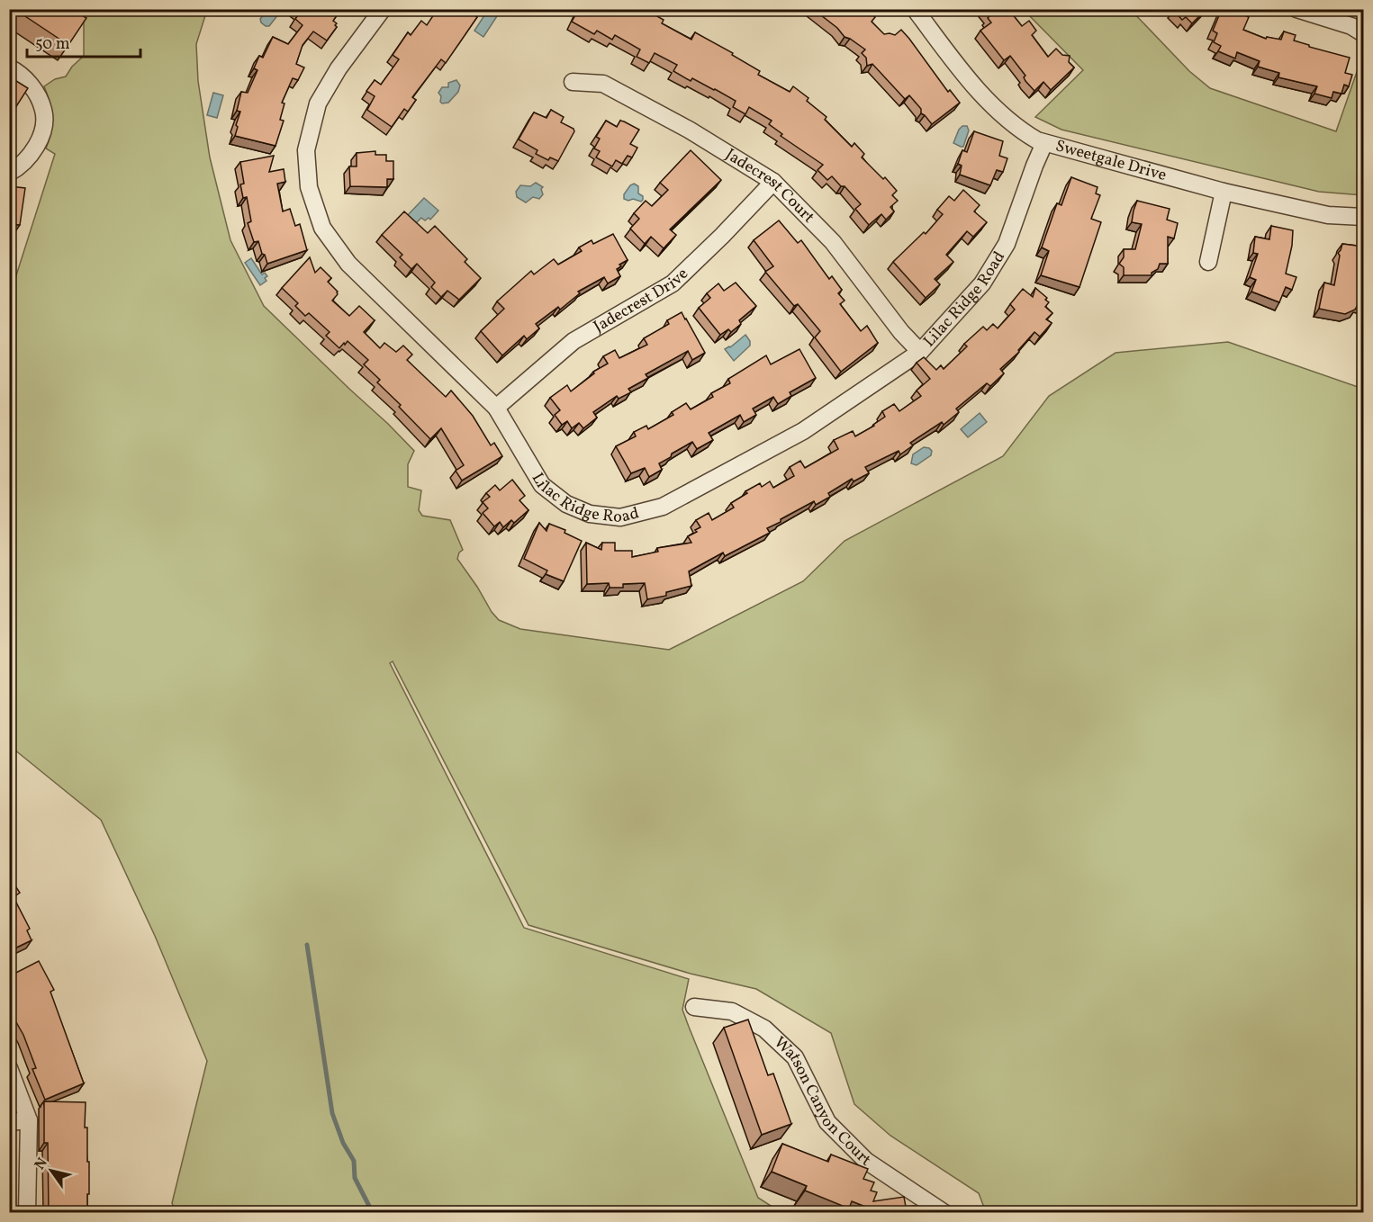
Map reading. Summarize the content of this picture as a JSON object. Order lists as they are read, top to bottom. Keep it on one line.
{"streets":{"street":["Sweetgale Drive","Jadecrest Court","Lilac Ridge Road","Jadecrest Drive","Watson Canyon Court"]},"crossings":[["Sweetgale Drive","Lilac Ridge Road"],["Jadecrest Court","Lilac Ridge Road"],["Jadecrest Court","Jadecrest Drive"],["Lilac Ridge Road","Jadecrest Drive"]],"scale_bar":"50 m","north":"top left"}
